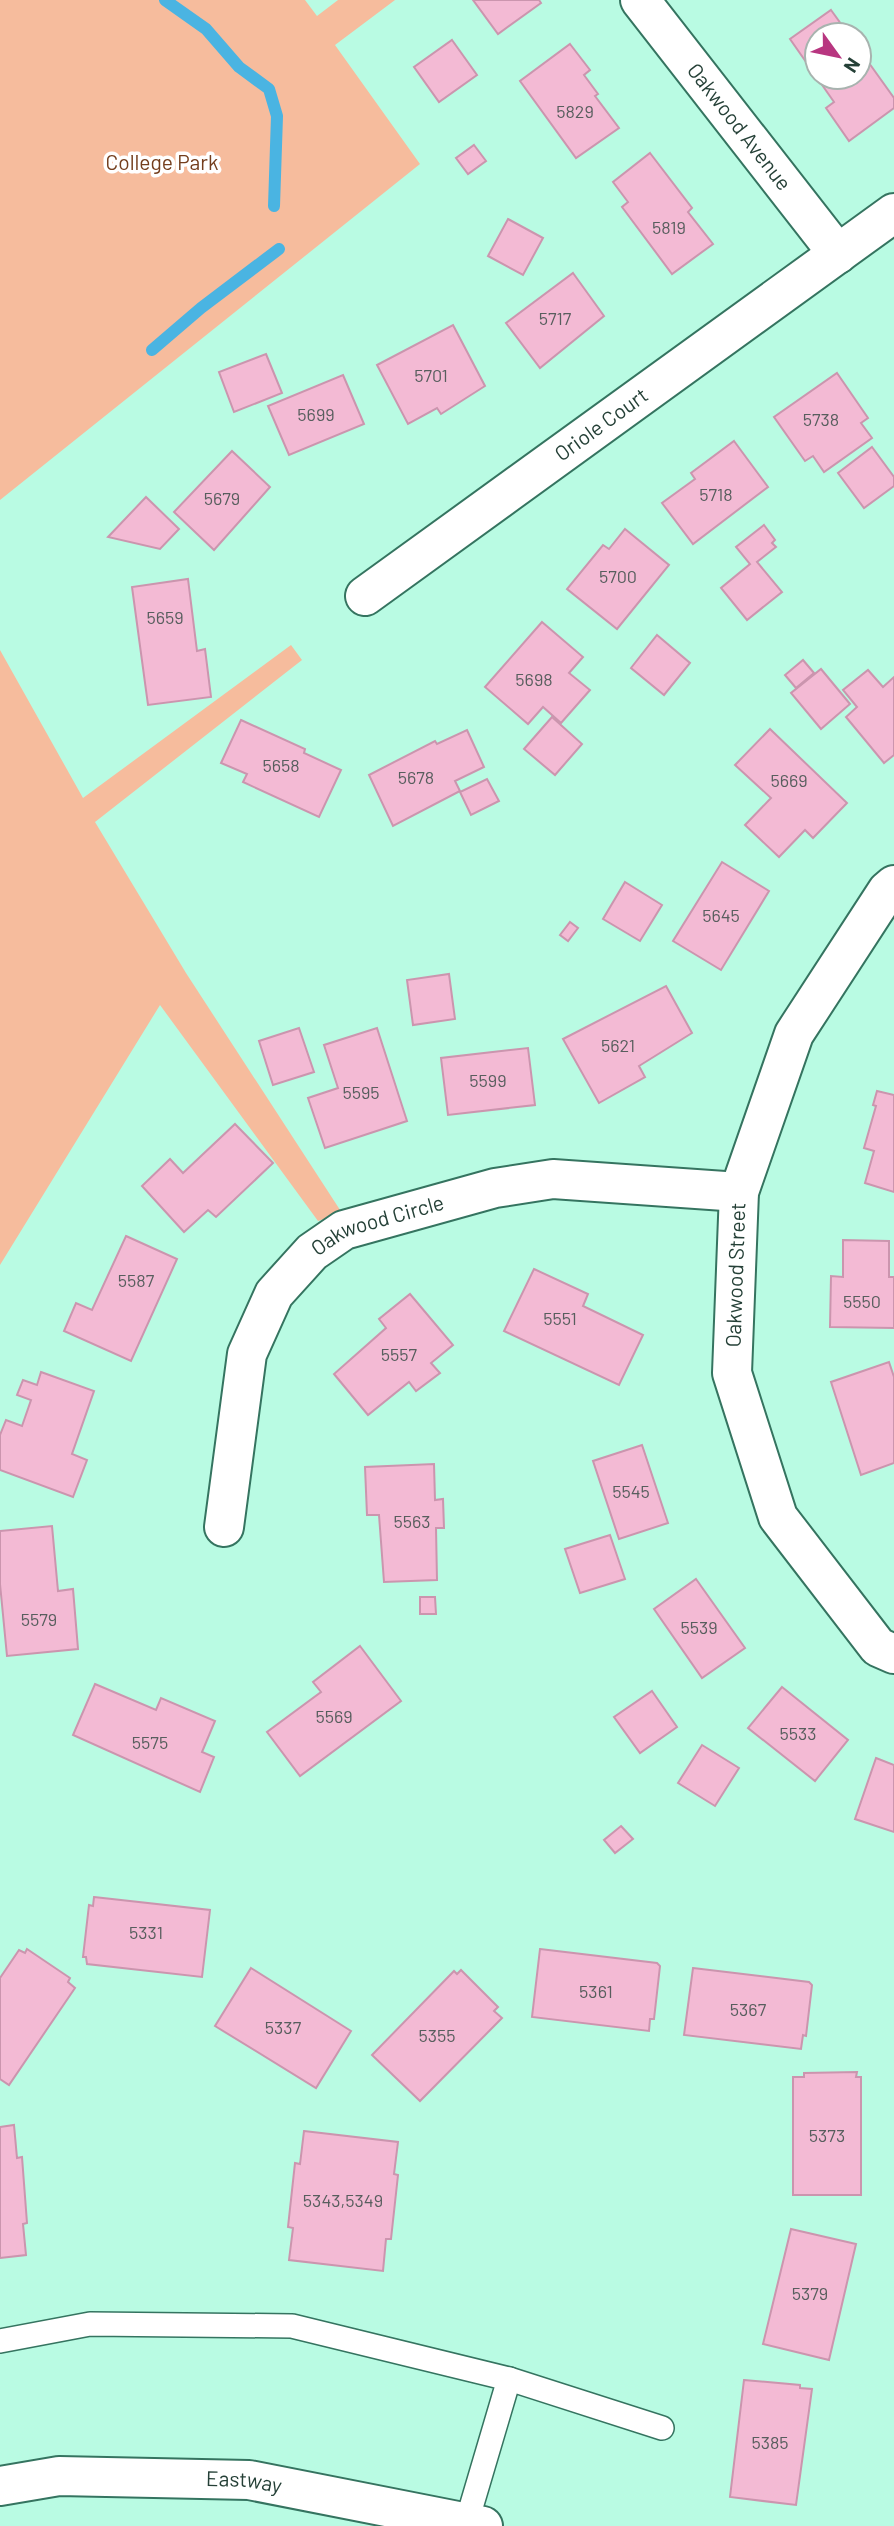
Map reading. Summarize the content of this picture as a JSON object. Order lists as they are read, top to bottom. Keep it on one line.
{"streets":{"street":["Oakwood Avenue","Oriole Court","Oakwood Circle","Oakwood Street","Eastway"]},"crossings":[["Oakwood Avenue","Oriole Court"],["Oakwood Circle","Oakwood Street"]],"parks":["College Park"],"house_numbers":["5829","5819","5717","5701","5699","5738","5718","5679","5700","5659","5698","5658","5678","5669","5645","5621","5599","5595","5587","5550","5551","5557","5545","5563","5579","5539","5569","5533","5575","5331","5361","5367","5337","5355","5373","5343,5349","5379","5385"],"north":"bottom right"}
